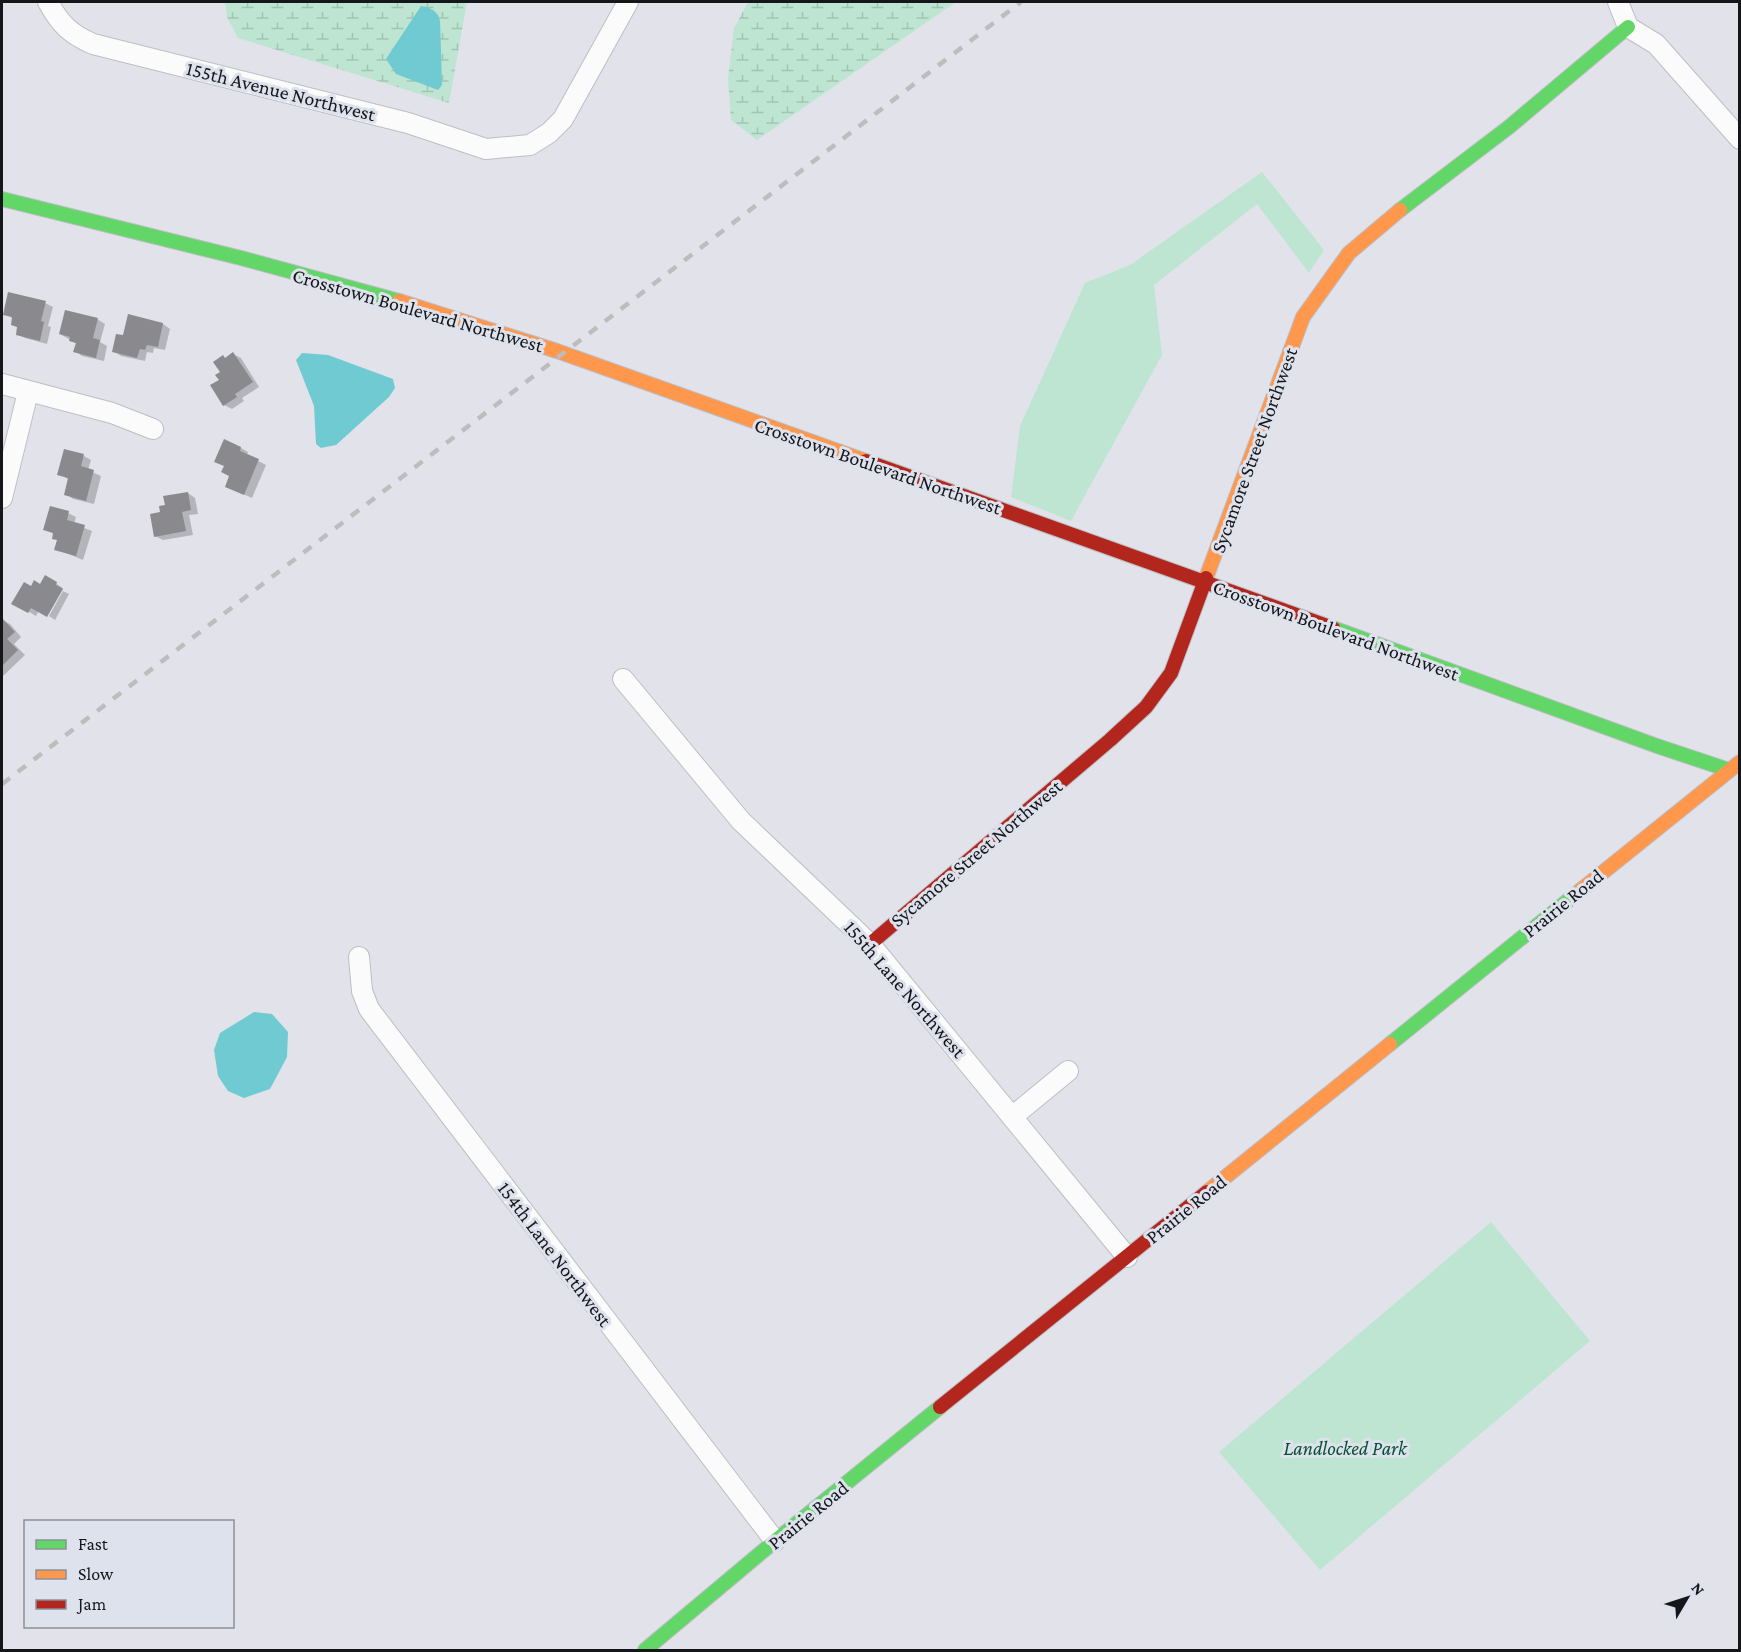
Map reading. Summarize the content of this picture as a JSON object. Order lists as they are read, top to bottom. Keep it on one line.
{"streets":{"street":["155th Avenue Northwest","Crosstown Boulevard Northwest","Sycamore Street Northwest","Prairie Road","155th Lane Northwest","154th Lane Northwest"]},"crossings":[["Crosstown Boulevard Northwest","Sycamore Street Northwest"],["Crosstown Boulevard Northwest","Prairie Road"],["Sycamore Street Northwest","155th Lane Northwest"],["Prairie Road","155th Lane Northwest"],["Prairie Road","154th Lane Northwest"]],"parks":["Landlocked Park"],"legend":["Fast","Slow","Jam"],"north":"top right"}
